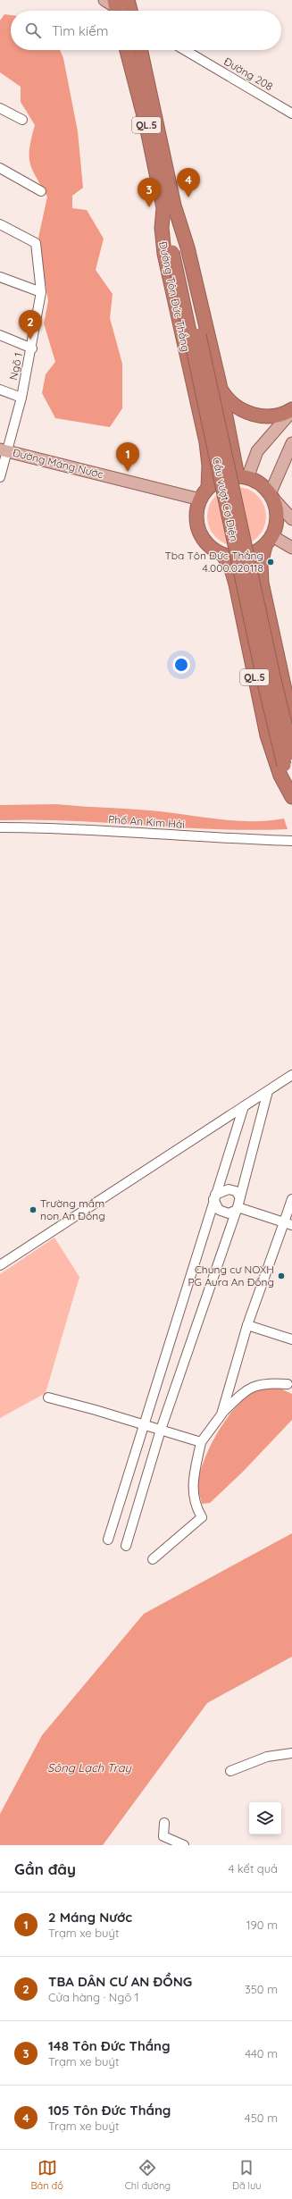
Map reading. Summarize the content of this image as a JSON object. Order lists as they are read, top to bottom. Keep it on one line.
{"streets":{"highway":["QL.5","Đường Tôn Đức Thắng","Cầu vượt Cơ Điện"],"main road":["Đường Máng Nước"],"street":["Đường 208","Ngõ 1","Phố An Kim Hải"]},"crossings":[["QL.5","Đường Tôn Đức Thắng"],["QL.5","Đường Máng Nước"],["Đường Tôn Đức Thắng","Đường Máng Nước"],["Đường Tôn Đức Thắng","Cầu vượt Cơ Điện"],["Ngõ 1","Đường Máng Nước"]],"water":["Sông Lạch Tray"],"places":["Tba Tôn Đức Thắng 4.000.020118","Trường mầm non An Đồng","Chung cư NOXH PG Aura An Đồng"],"page":{"search":"Tìm kiếm","pins":["4","3","2","1"],"heading":["Gần đây","4 kết quả"],"list":[{"mark":"1","name":"2 Máng Nước","note":"Trạm xe buýt","value":"190 m"},{"mark":"2","name":"TBA DÂN CƯ AN ĐỒNG","note":"Cửa hàng · Ngõ 1","value":"350 m"},{"mark":"3","name":"148 Tôn Đức Thắng","note":"Trạm xe buýt","value":"440 m"},{"mark":"4","name":"105 Tôn Đức Thắng","note":"Trạm xe buýt","value":"450 m"}],"nav":["Bản đồ","Chỉ đường","Đã lưu"]}}
